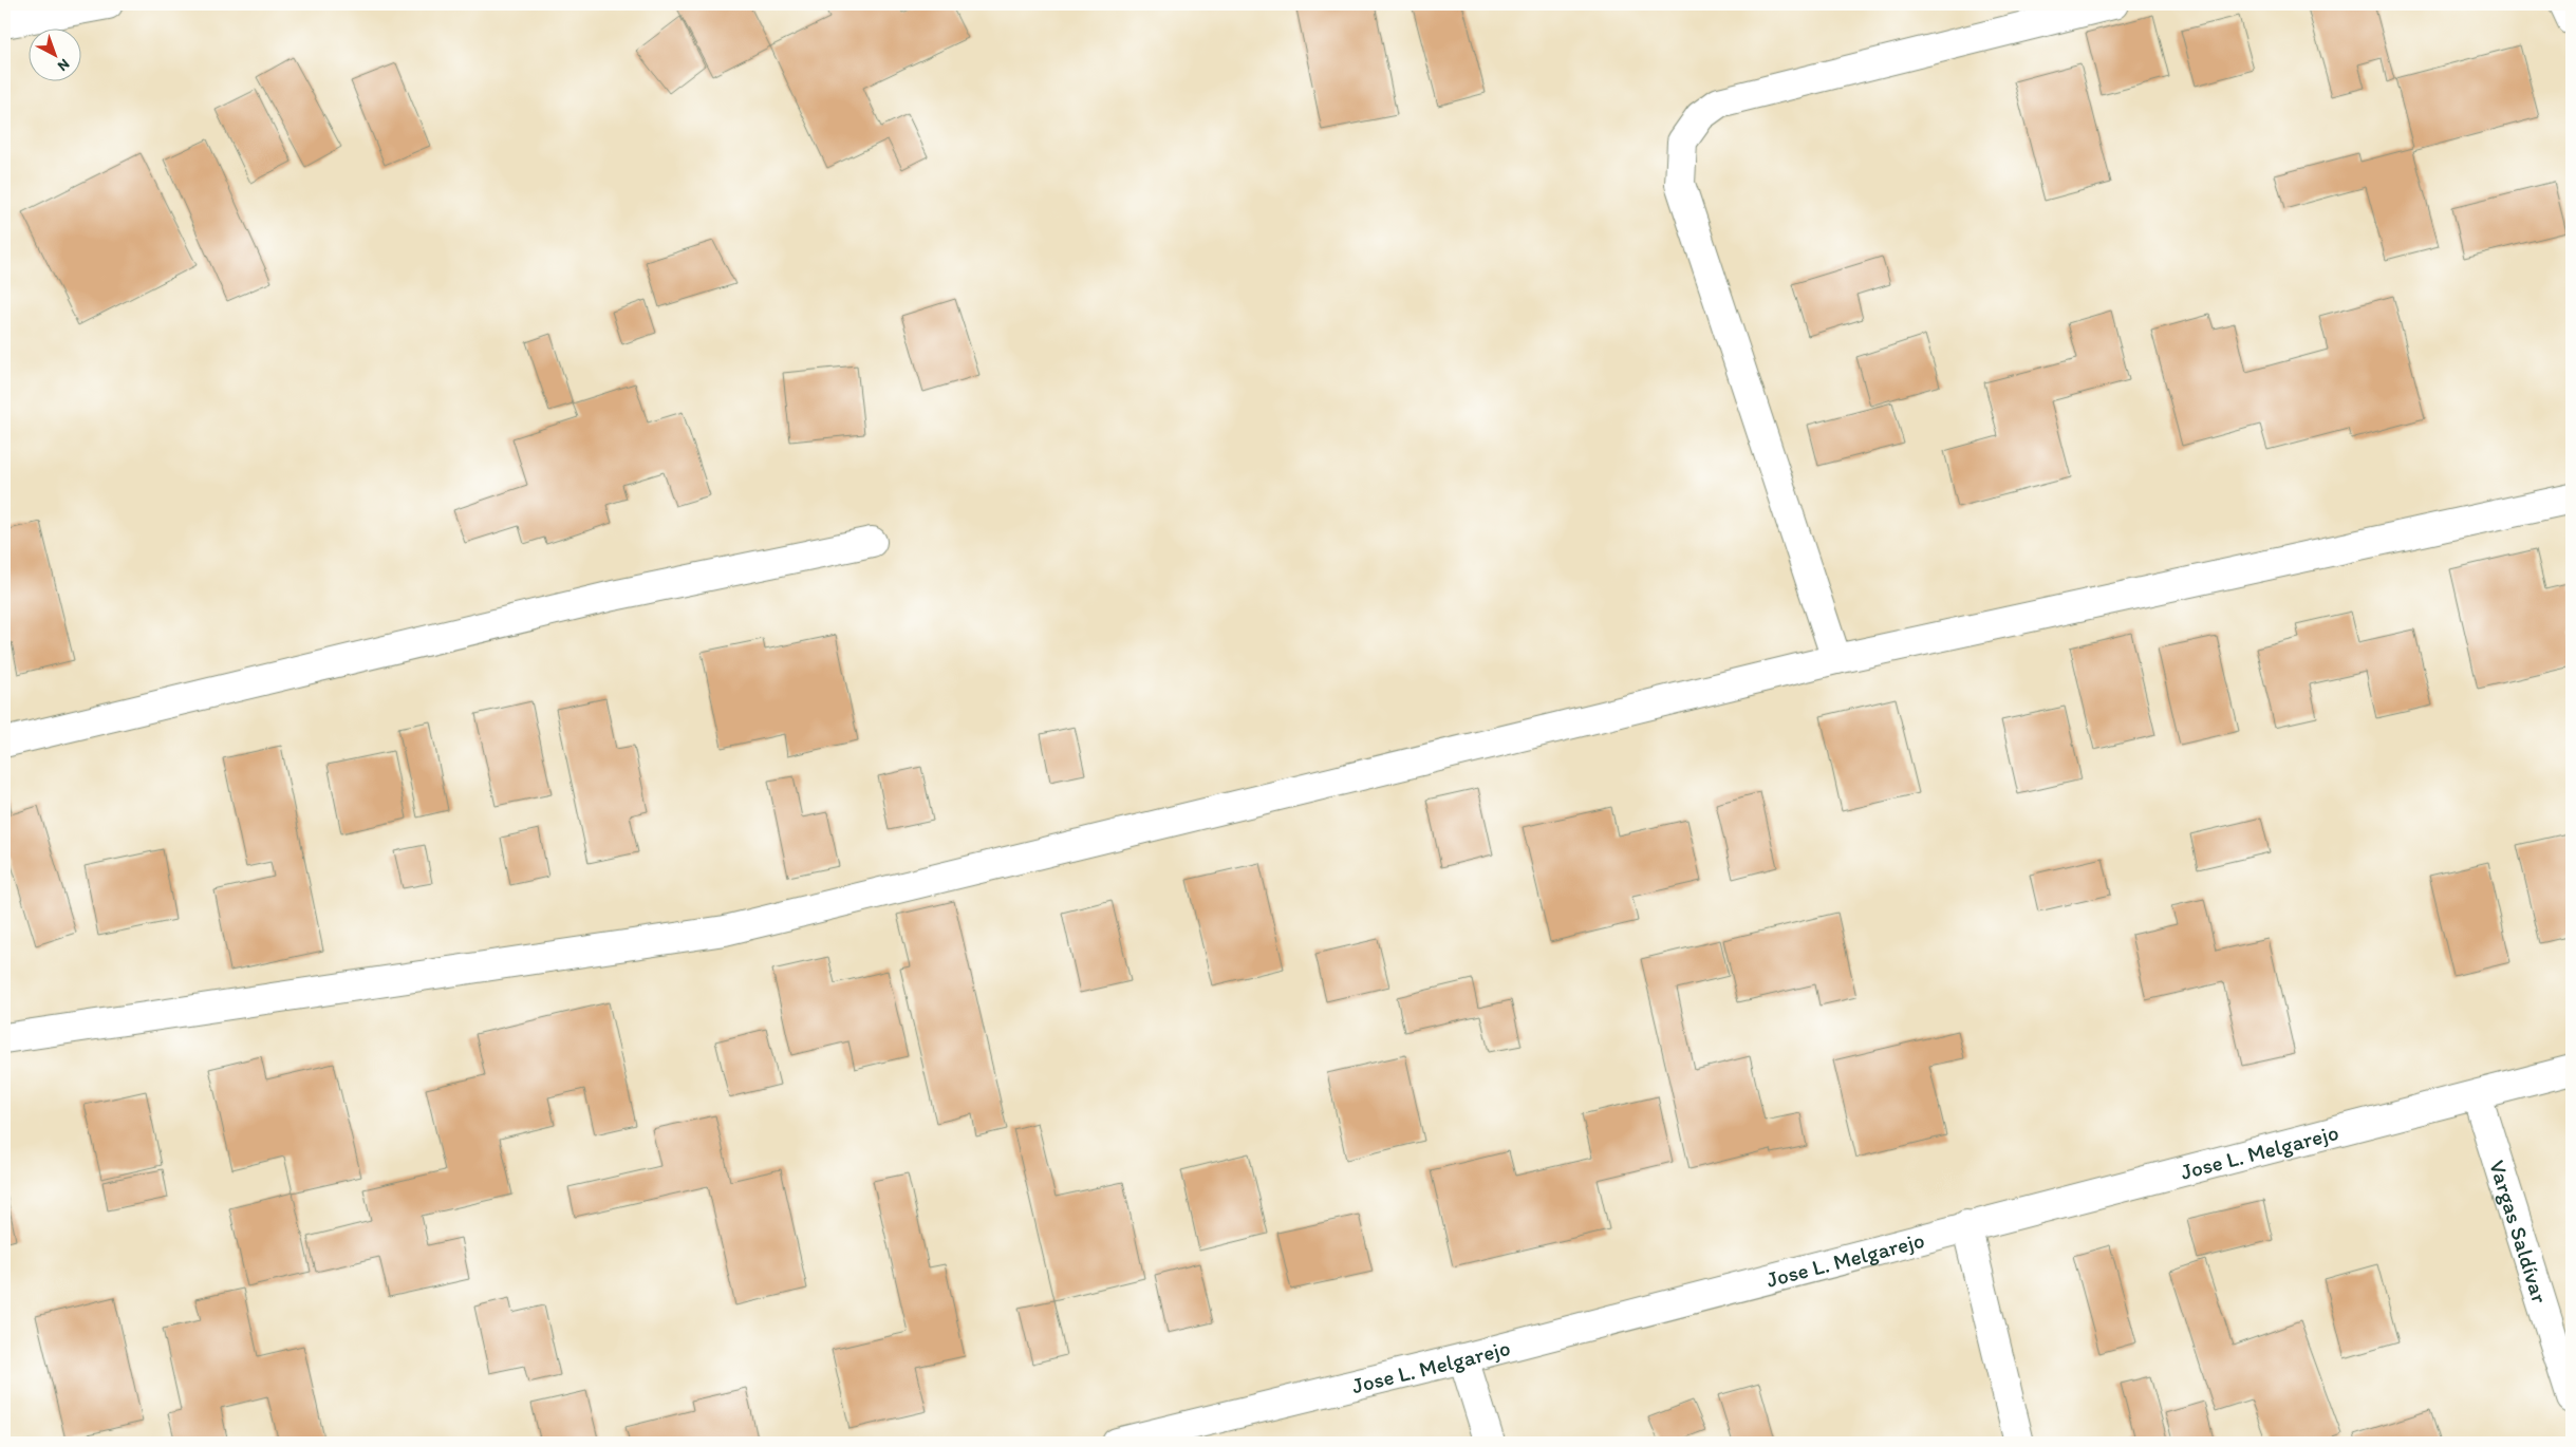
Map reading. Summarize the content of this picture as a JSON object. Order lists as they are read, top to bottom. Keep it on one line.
{"streets":{"street":["Jose L. Melgarejo","Vargas Saldívar"]},"crossings":[["Jose L. Melgarejo","Vargas Saldívar"]],"north":"bottom right"}
